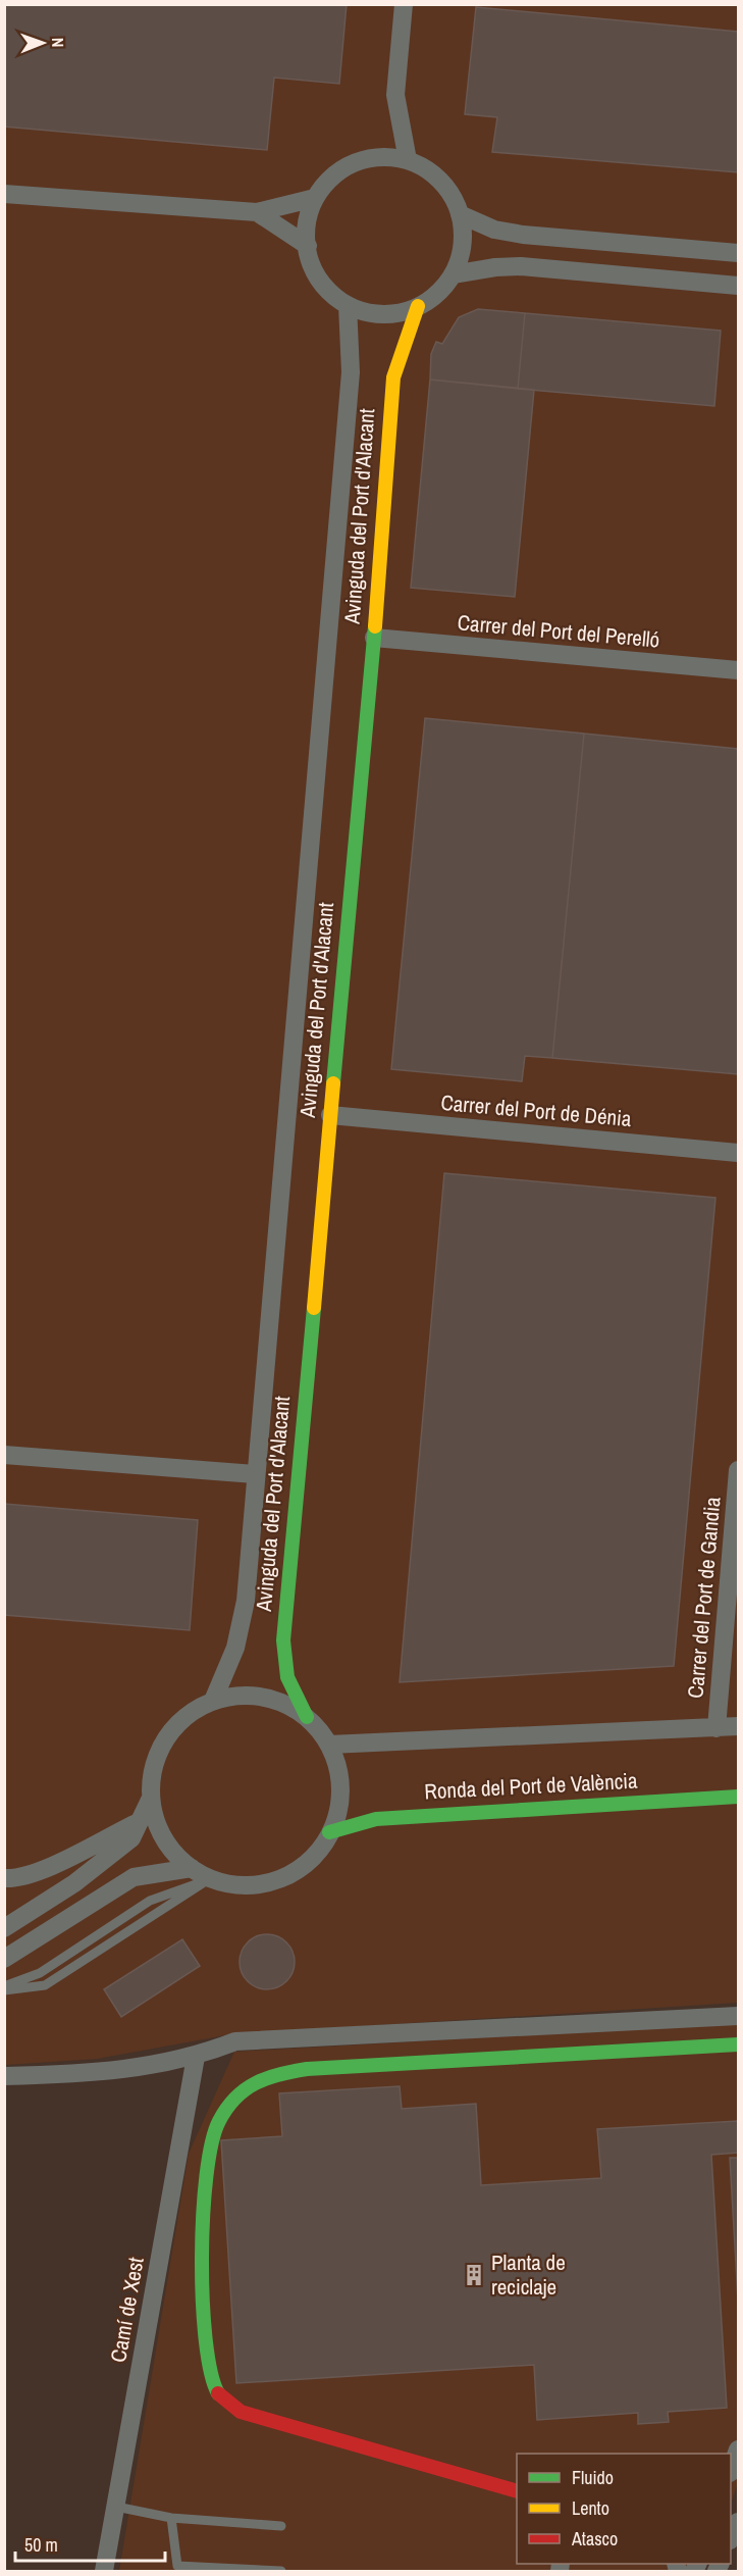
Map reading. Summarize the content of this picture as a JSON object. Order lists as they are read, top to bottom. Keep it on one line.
{"streets":{"street":["Avinguda del Port d'Alacant","Carrer del Port del Perelló","Carrer del Port de Dénia","Carrer del Port de Gandia","Ronda del Port de València","Camí de Xest"]},"crossings":[["Avinguda del Port d'Alacant","Carrer del Port del Perelló"],["Avinguda del Port d'Alacant","Carrer del Port de Dénia"],["Avinguda del Port d'Alacant","Ronda del Port de València"]],"places":{"building":["Planta de reciclaje"]},"legend":["Fluido","Lento","Atasco"],"scale_bar":"50 m","north":"right"}
